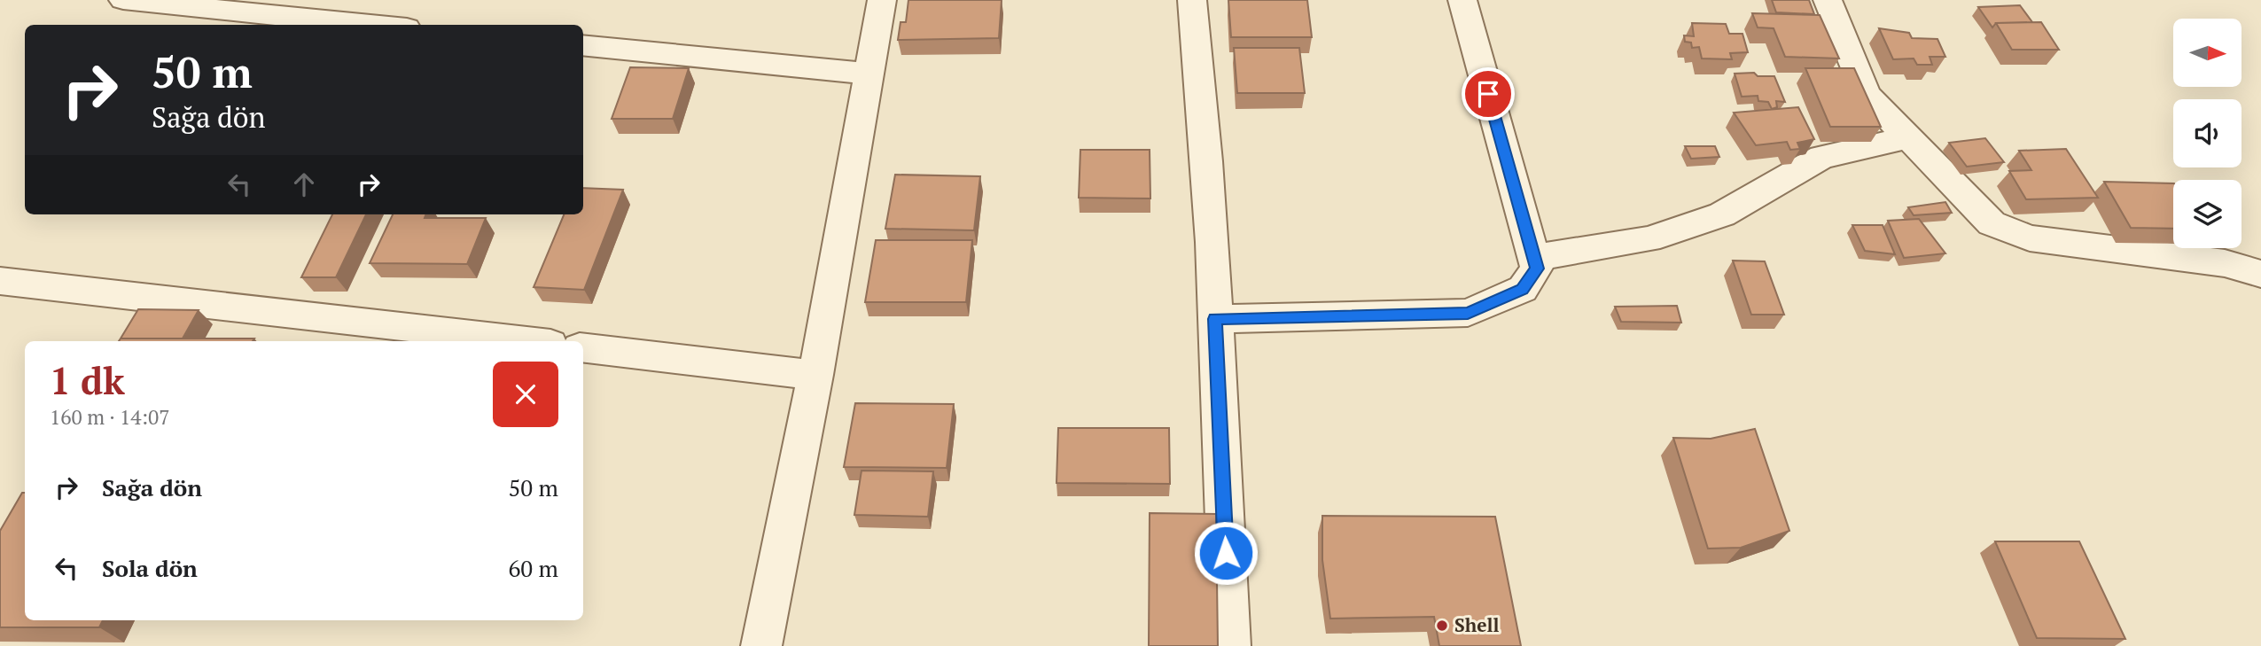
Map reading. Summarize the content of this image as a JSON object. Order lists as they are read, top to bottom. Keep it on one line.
{"places":["Shell"],"north":"right","page":{"turn":["50 m","Sağa dön"],"heading":["1 dk","160 m · 14:07"],"list":[{"name":"Sağa dön","value":"50 m"},{"name":"Sola dön","value":"60 m"}]}}
